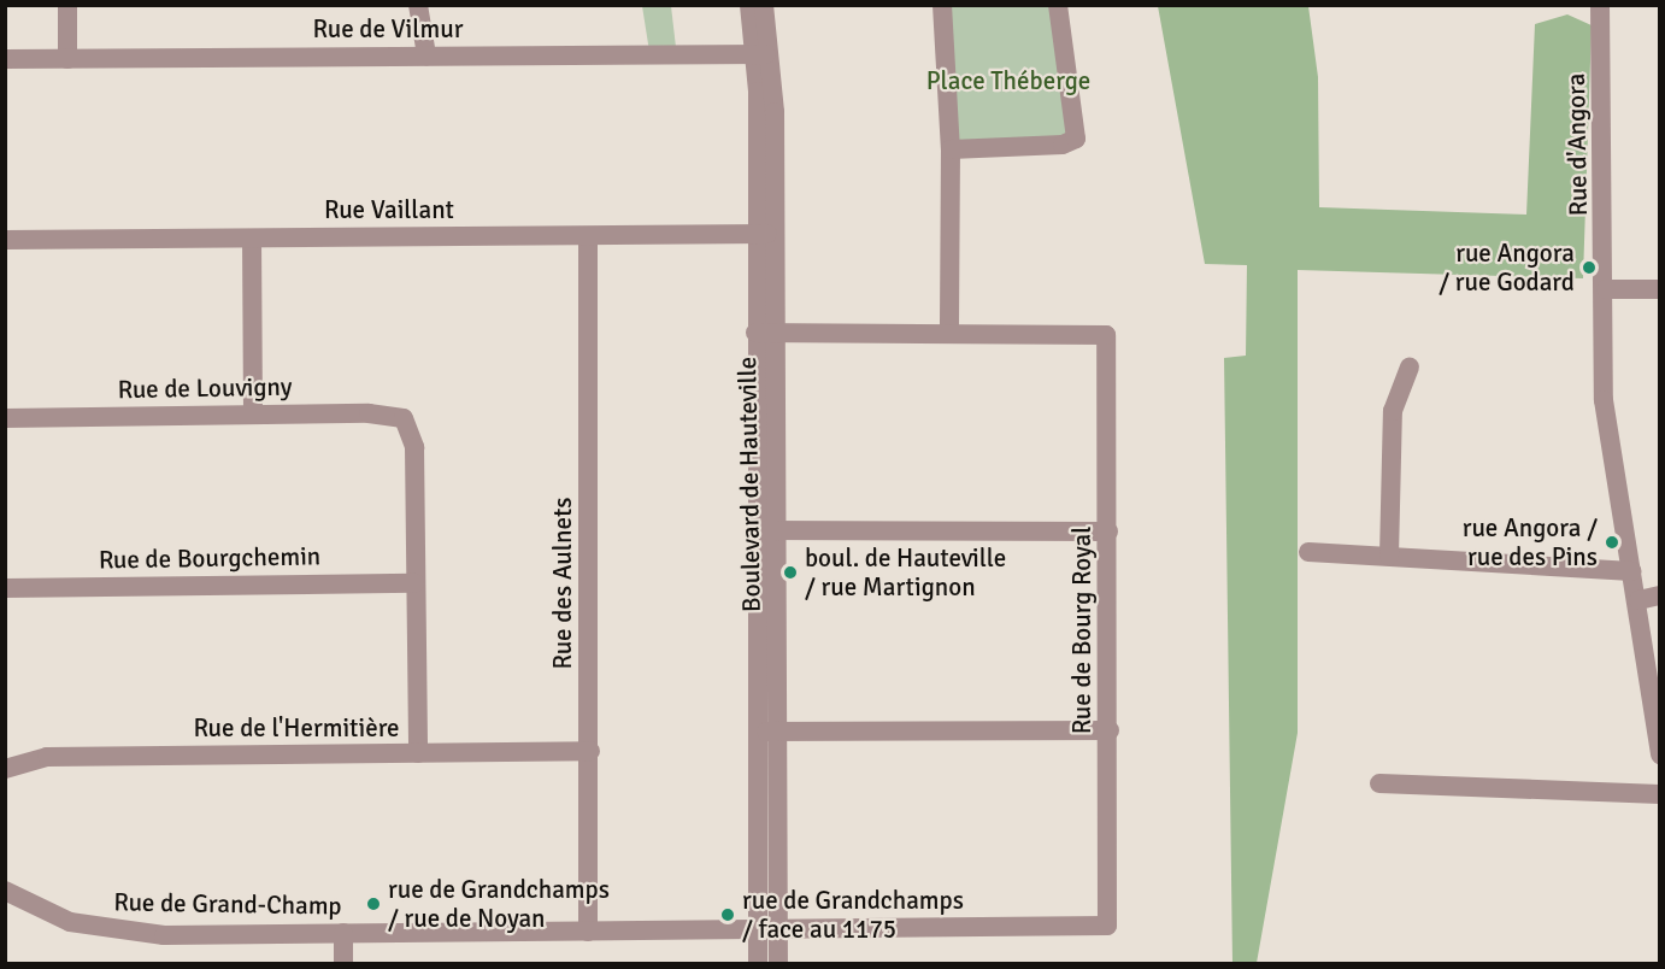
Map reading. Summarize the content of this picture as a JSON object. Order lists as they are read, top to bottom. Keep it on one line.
{"streets":{"street":["Rue de Vilmur","Rue d'Angora","Rue Vaillant","Rue de Louvigny","Boulevard de Hauteville","Rue de Bourgchemin","Rue des Aulnets","Rue de Bourg Royal","Rue de l'Hermitière","Rue de Grand-Champ"]},"crossings":[["Rue de Vilmur","Boulevard de Hauteville"],["Rue Vaillant","Boulevard de Hauteville"],["Rue Vaillant","Rue des Aulnets"],["Rue de Louvigny","Rue de Bourgchemin"],["Boulevard de Hauteville","Rue de Grand-Champ"],["Rue des Aulnets","Rue de l'Hermitière"],["Rue des Aulnets","Rue de Grand-Champ"],["Rue de Bourg Royal","Rue de Grand-Champ"]],"parks":["Place Théberge"],"places":["rue Angora / rue Godard","rue Angora / rue des Pins","boul. de Hauteville / rue Martignon","rue de Grandchamps / rue de Noyan","rue de Grandchamps / face au 1175"]}
